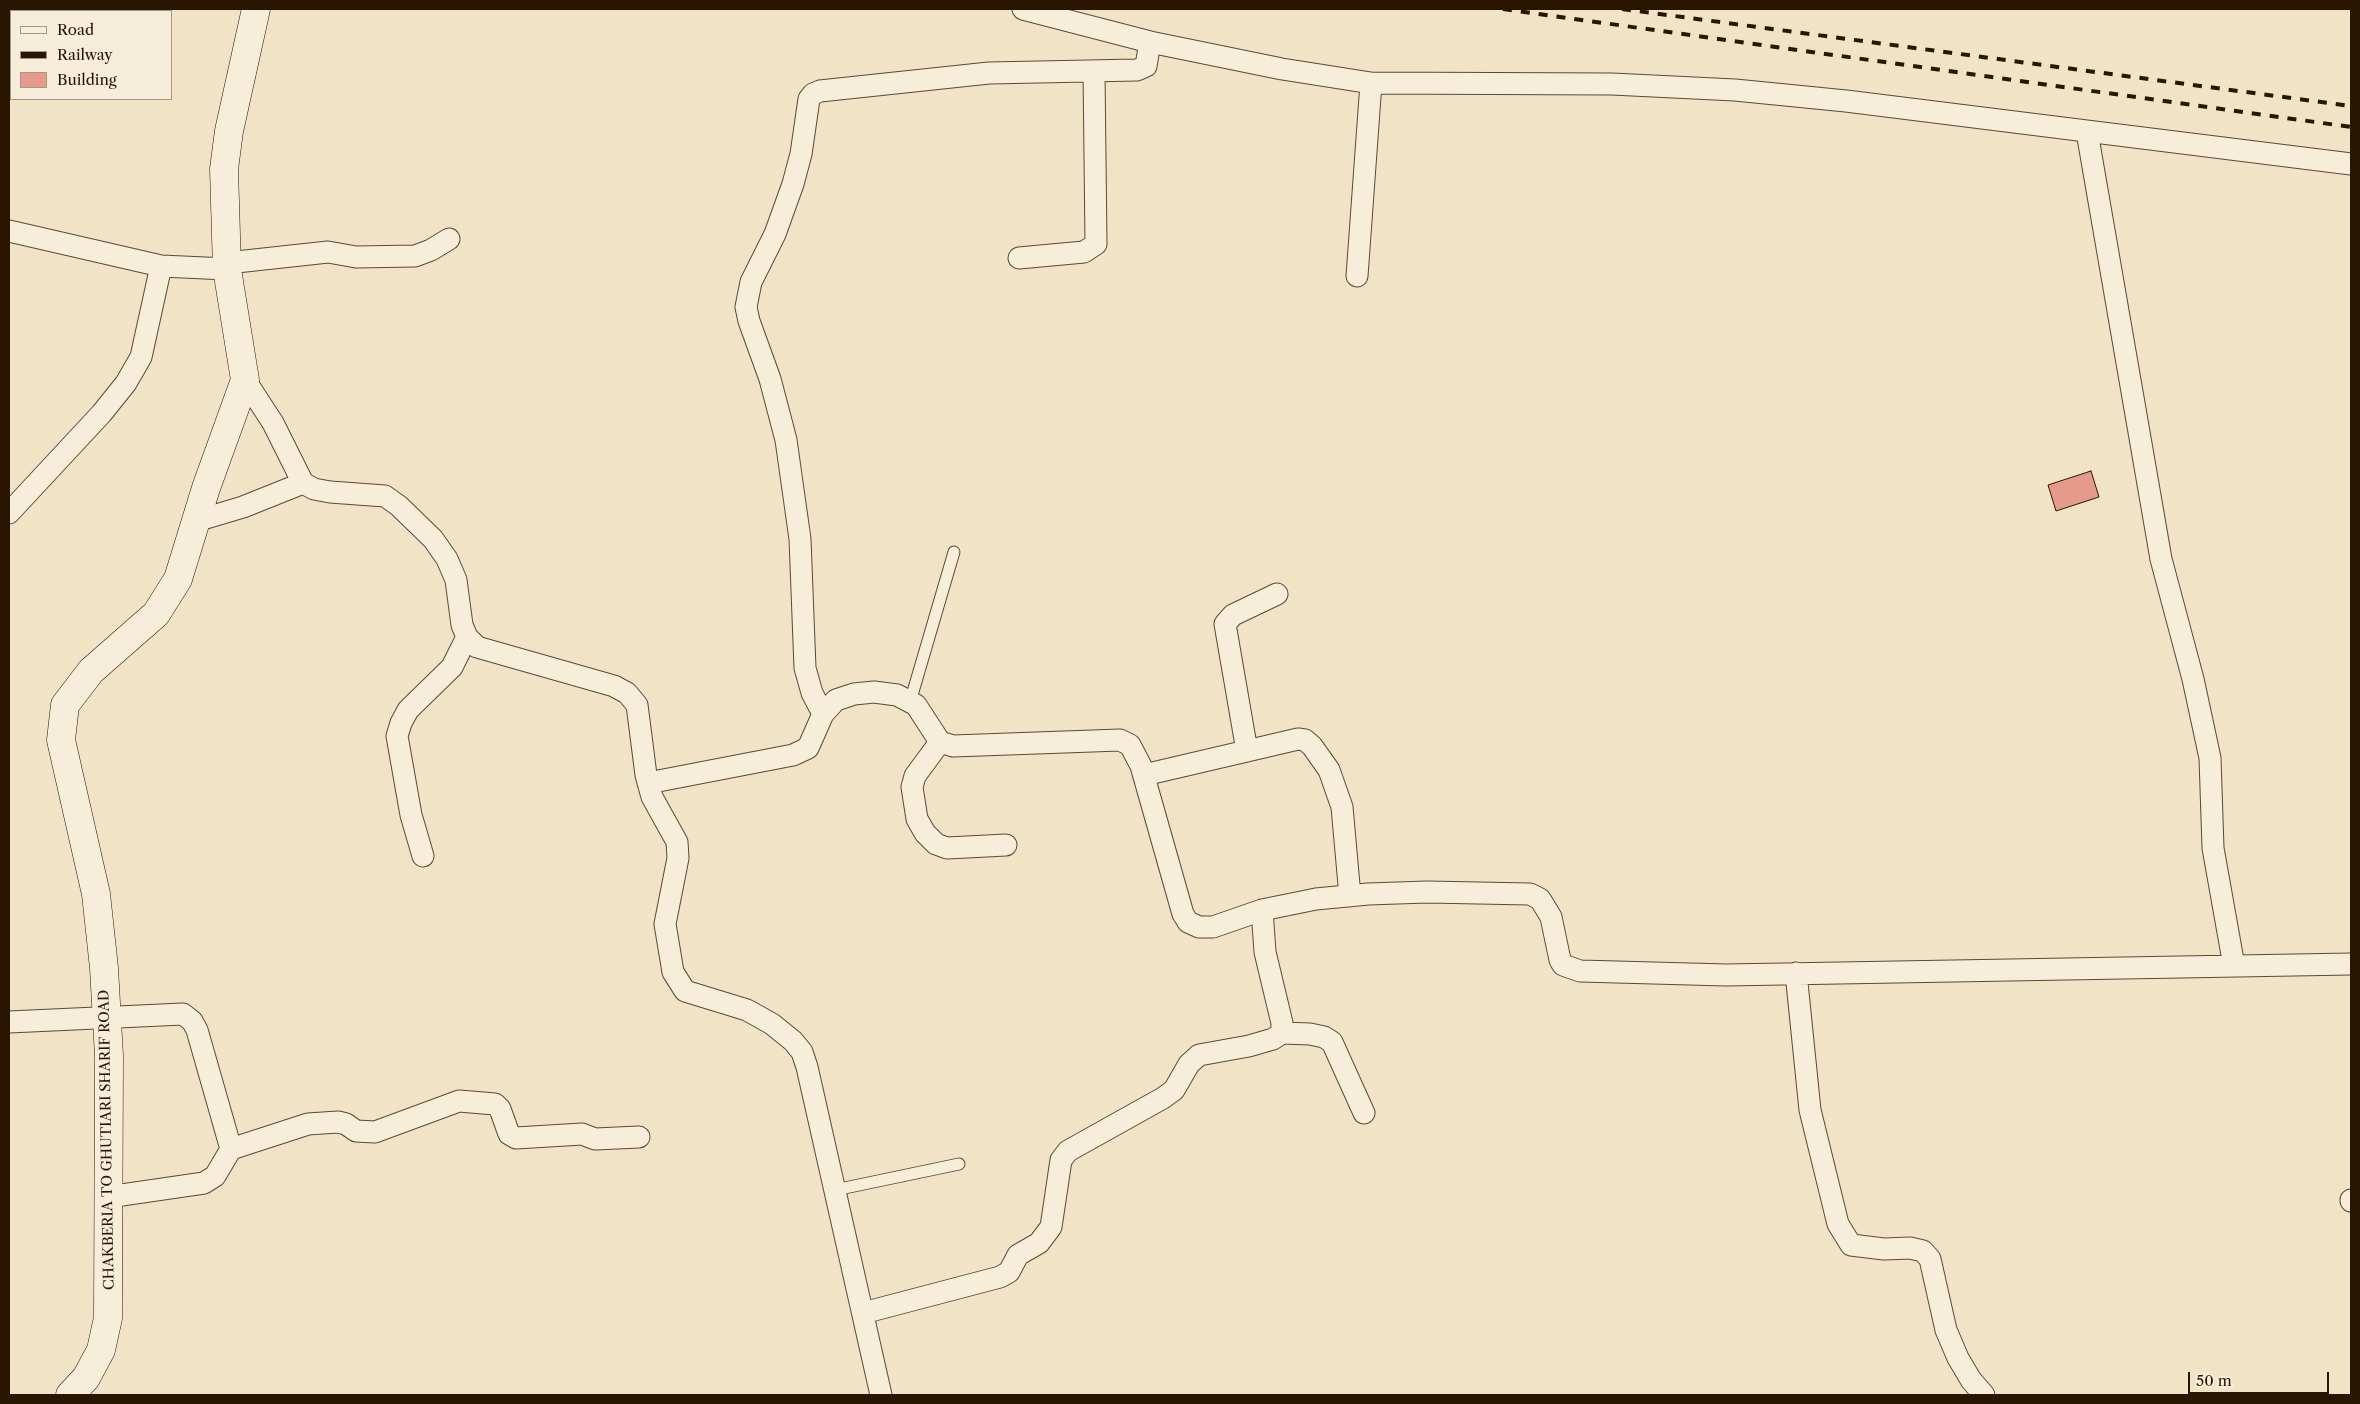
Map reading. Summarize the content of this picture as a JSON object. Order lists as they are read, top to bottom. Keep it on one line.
{"streets":{"main road":["CHAKBERIA TO GHUTIARI SHARIF ROAD"]},"legend":["Road","Railway","Building"],"scale_bar":"50 m"}
